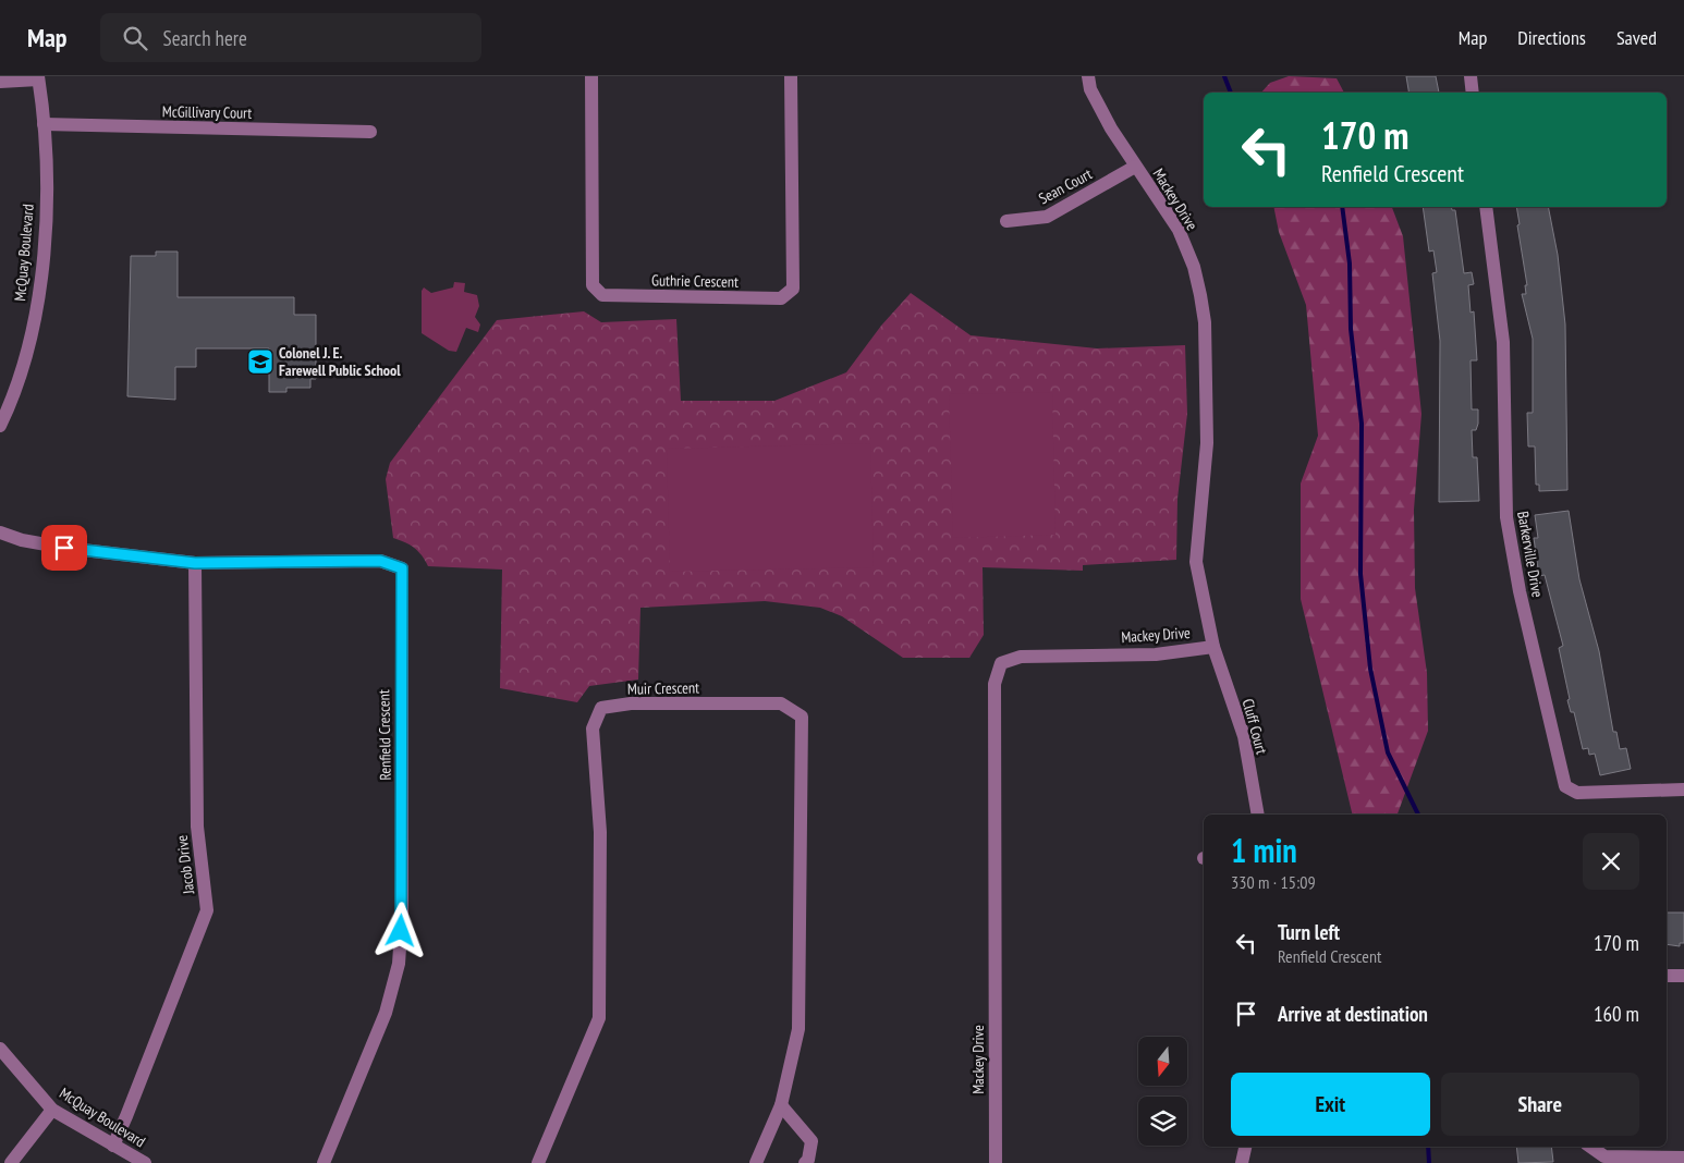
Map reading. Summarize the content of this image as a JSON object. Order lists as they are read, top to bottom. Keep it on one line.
{"streets":{"street":["McGillivary Court","Sean Court","Mackey Drive","McQuay Boulevard","Guthrie Crescent","Barkerville Drive","Muir Crescent","Cluff Court","Renfield Crescent","Jacob Drive"]},"crossings":[["McGillivary Court","McQuay Boulevard"],["Sean Court","Mackey Drive"],["Mackey Drive","Cluff Court"],["McQuay Boulevard","Jacob Drive"],["Renfield Crescent","Jacob Drive"]],"places":{"school or university":["Colonel J. E. Farewell Public School"]},"north":"bottom","page":{"header":"Map","search":"Search here","nav":["Map","Directions","Saved"],"turn":["170 m","Renfield Crescent"],"heading":["1 min","330 m · 15:09"],"list":[{"name":"Turn left","note":"Renfield Crescent","value":"170 m"},{"name":"Arrive at destination","value":"160 m"}],"buttons":["Exit","Share"]}}
